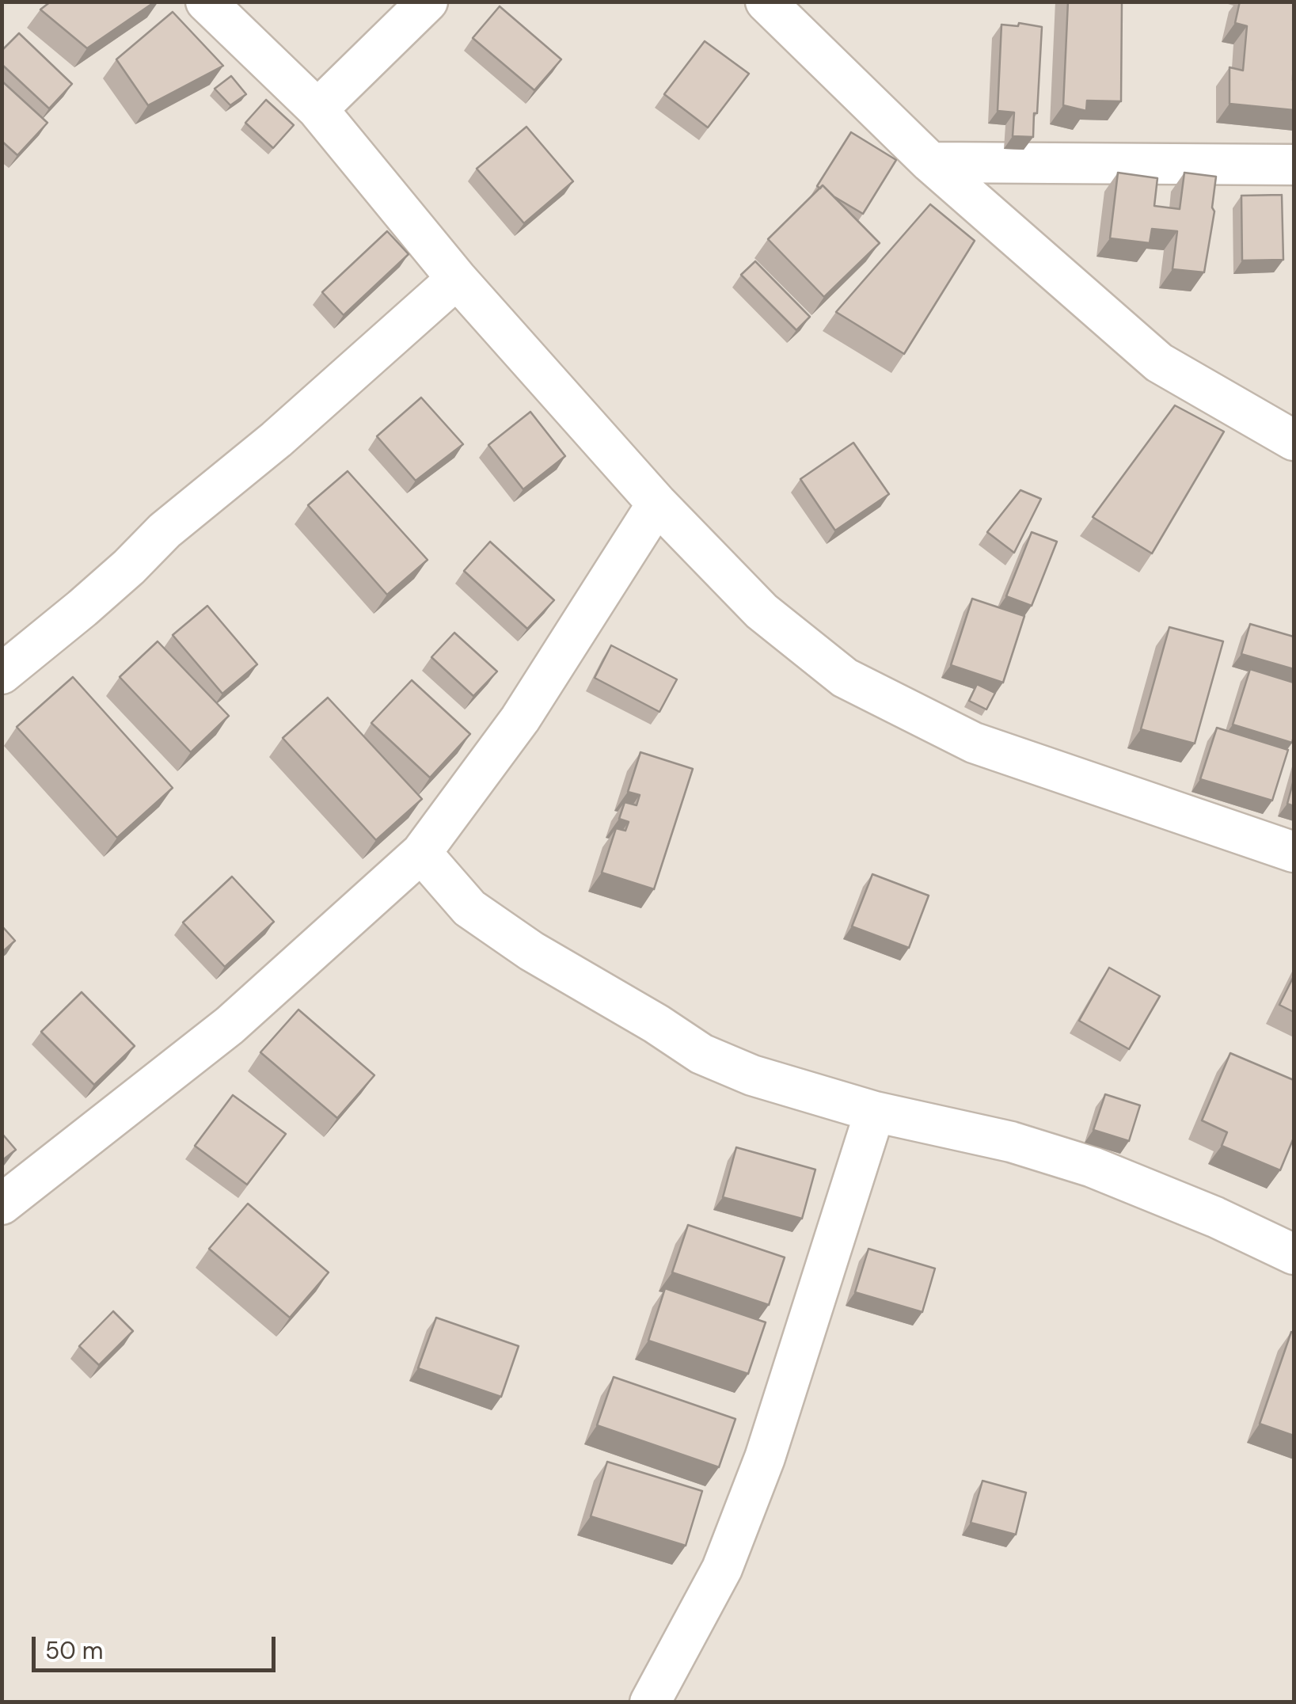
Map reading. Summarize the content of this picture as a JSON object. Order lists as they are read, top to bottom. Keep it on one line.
{"scale_bar":"50 m"}
